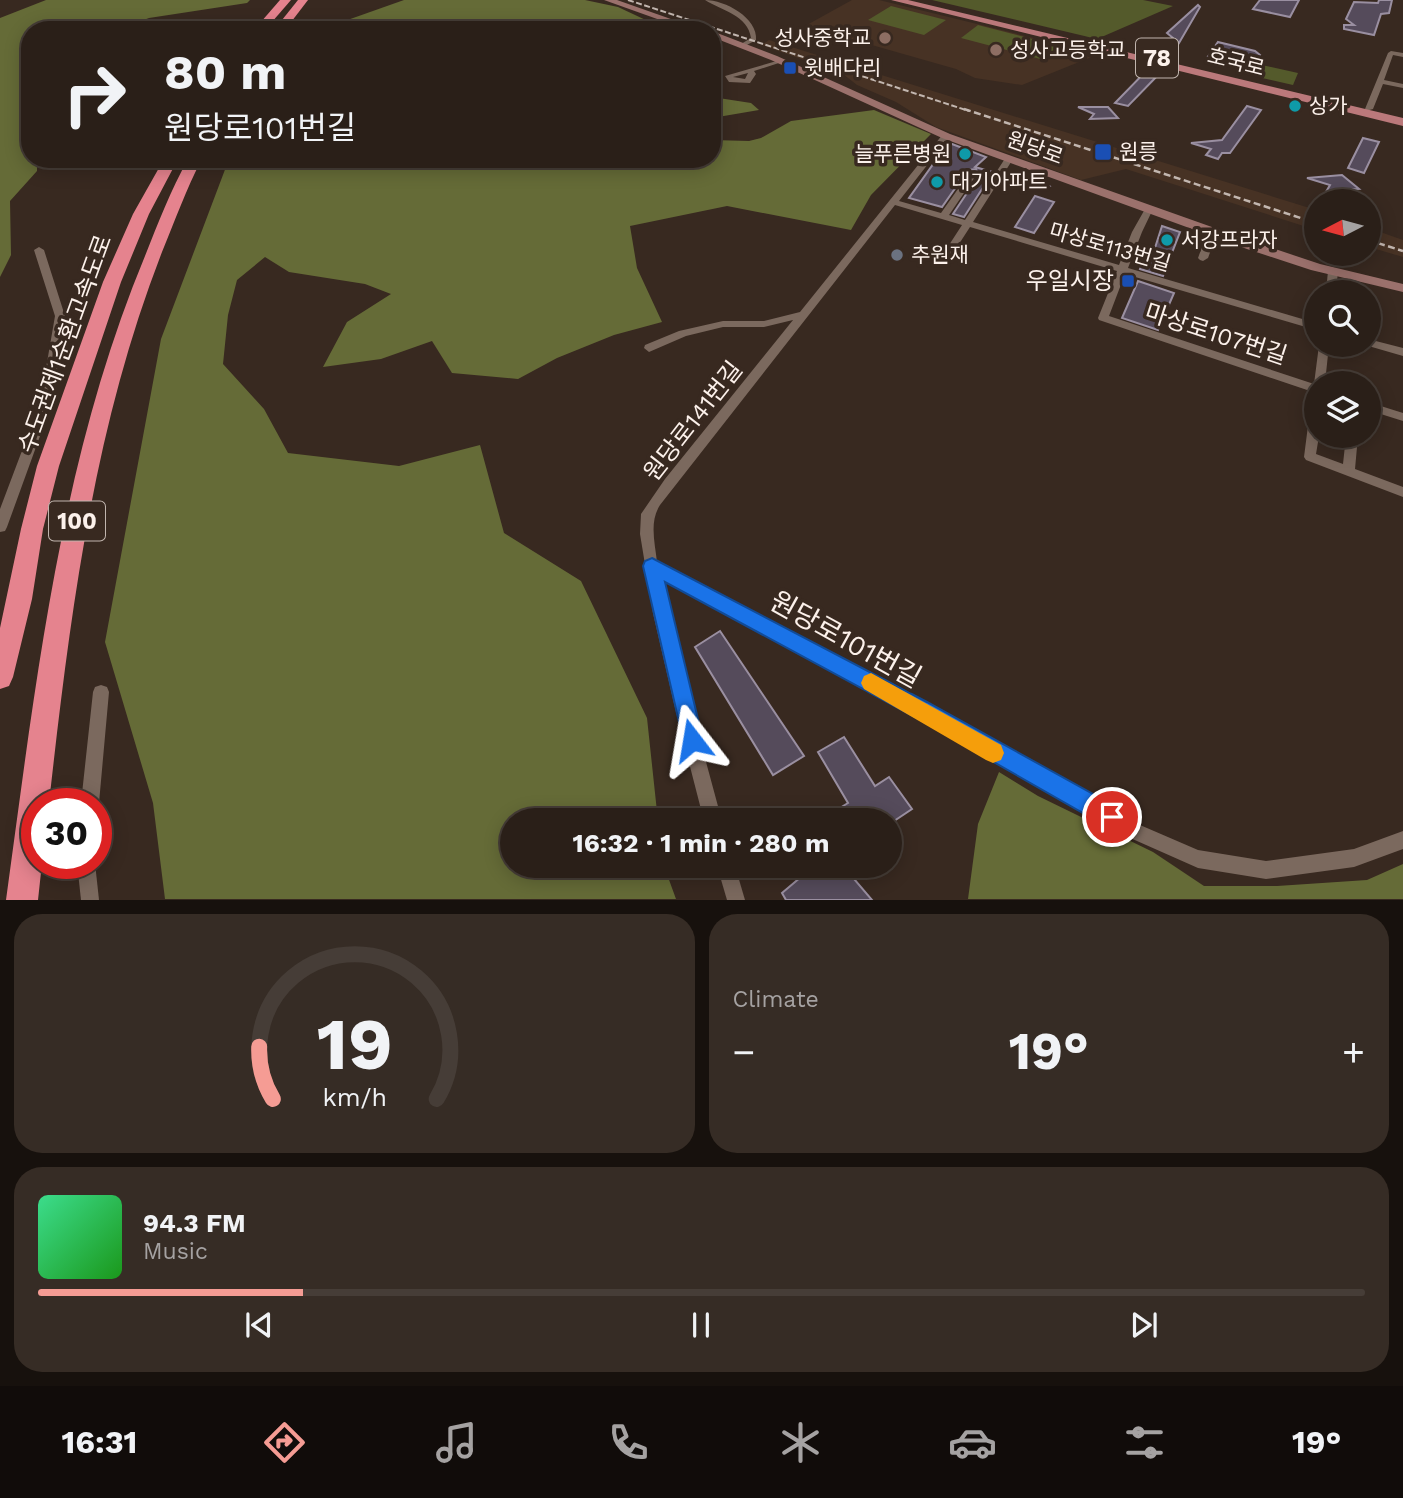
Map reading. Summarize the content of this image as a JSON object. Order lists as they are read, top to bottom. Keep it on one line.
{"streets":{"highway":["수도권제1순환고속도로","100"],"main road":["78","호국로","원당로"],"street":["마상로113번길","마상로107번길","원당로141번길","원당로101번길"]},"crossings":[["원당로","원당로141번길"],["마상로113번길","마상로107번길"],["마상로113번길","원당로141번길"],["원당로141번길","원당로101번길"]],"places":{"other":["성사중학교","성사고등학교","상가","늘푸른병원","대기아파트","서강프라자","추원재"],"transit":["윗배다리","원릉","우일시장"]},"north":"left","page":{"turn":["80 m","원당로101번길"],"limit":"30","trip":"16:32 · 1 min · 280 m","tile":"Climate","heat":["−","19°","+"],"song":["94.3 FM","Music"],"tabs":["16:31","19°"],"gauge":["19","km/h"]}}
